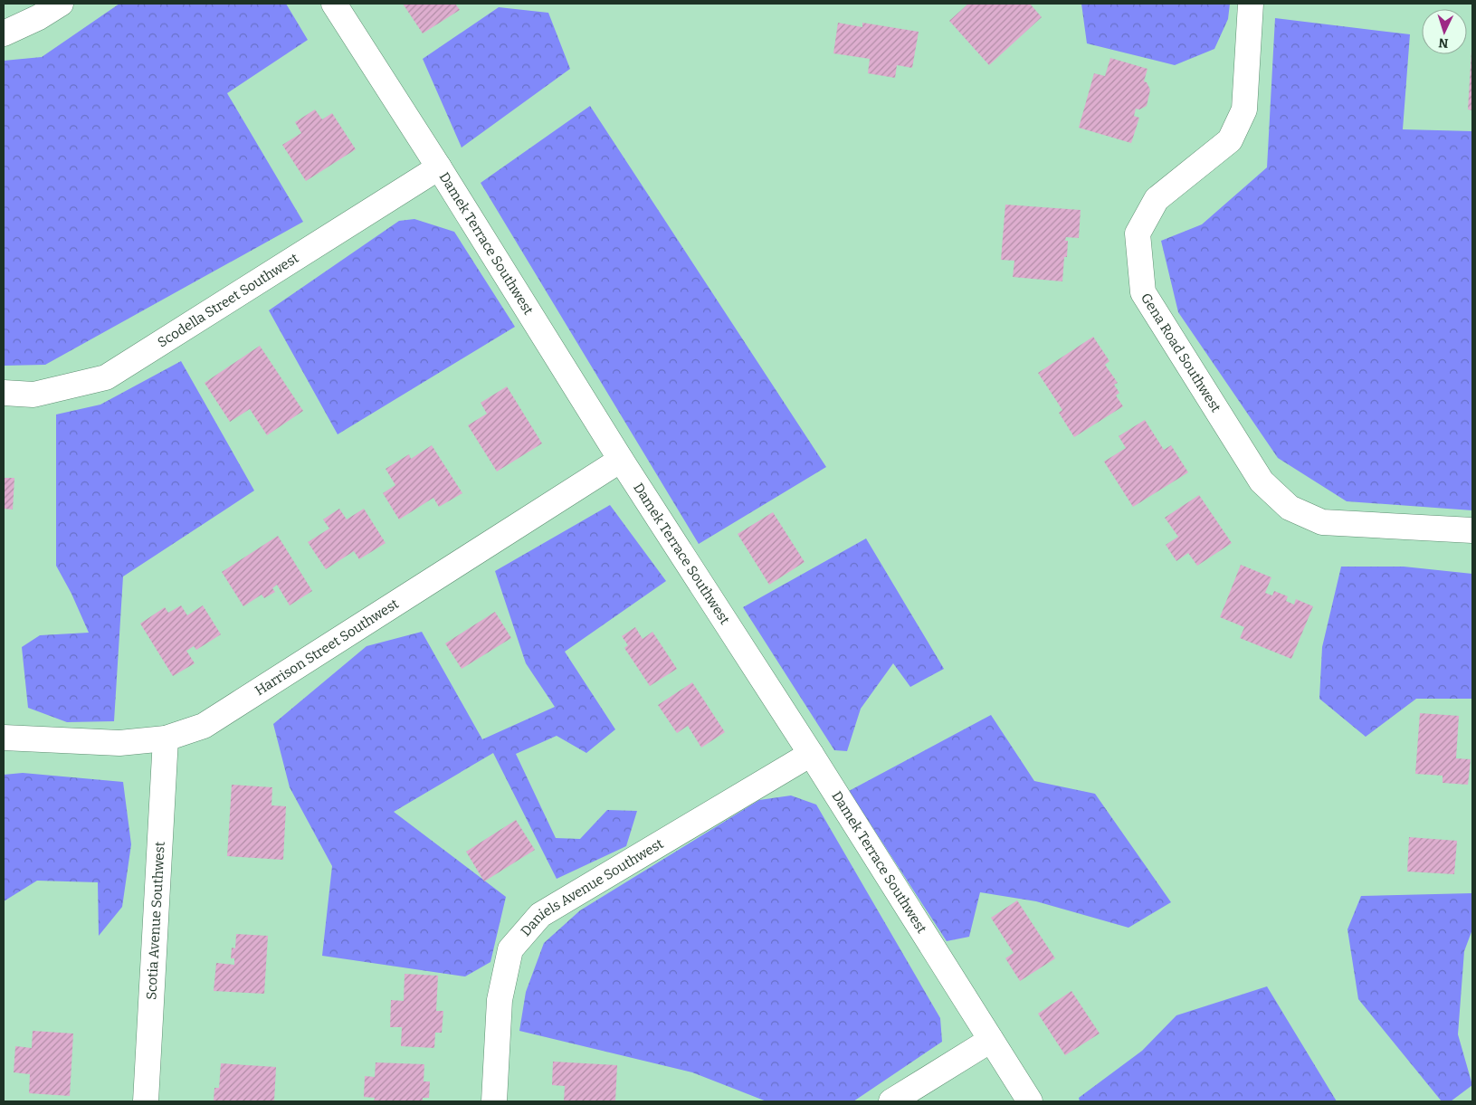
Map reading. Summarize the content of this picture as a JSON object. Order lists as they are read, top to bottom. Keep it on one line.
{"streets":{"street":["Damek Terrace Southwest","Scodella Street Southwest","Gena Road Southwest","Harrison Street Southwest","Daniels Avenue Southwest","Scotia Avenue Southwest"]},"crossings":[["Damek Terrace Southwest","Scodella Street Southwest"],["Damek Terrace Southwest","Harrison Street Southwest"],["Damek Terrace Southwest","Daniels Avenue Southwest"],["Harrison Street Southwest","Scotia Avenue Southwest"]],"north":"bottom"}
